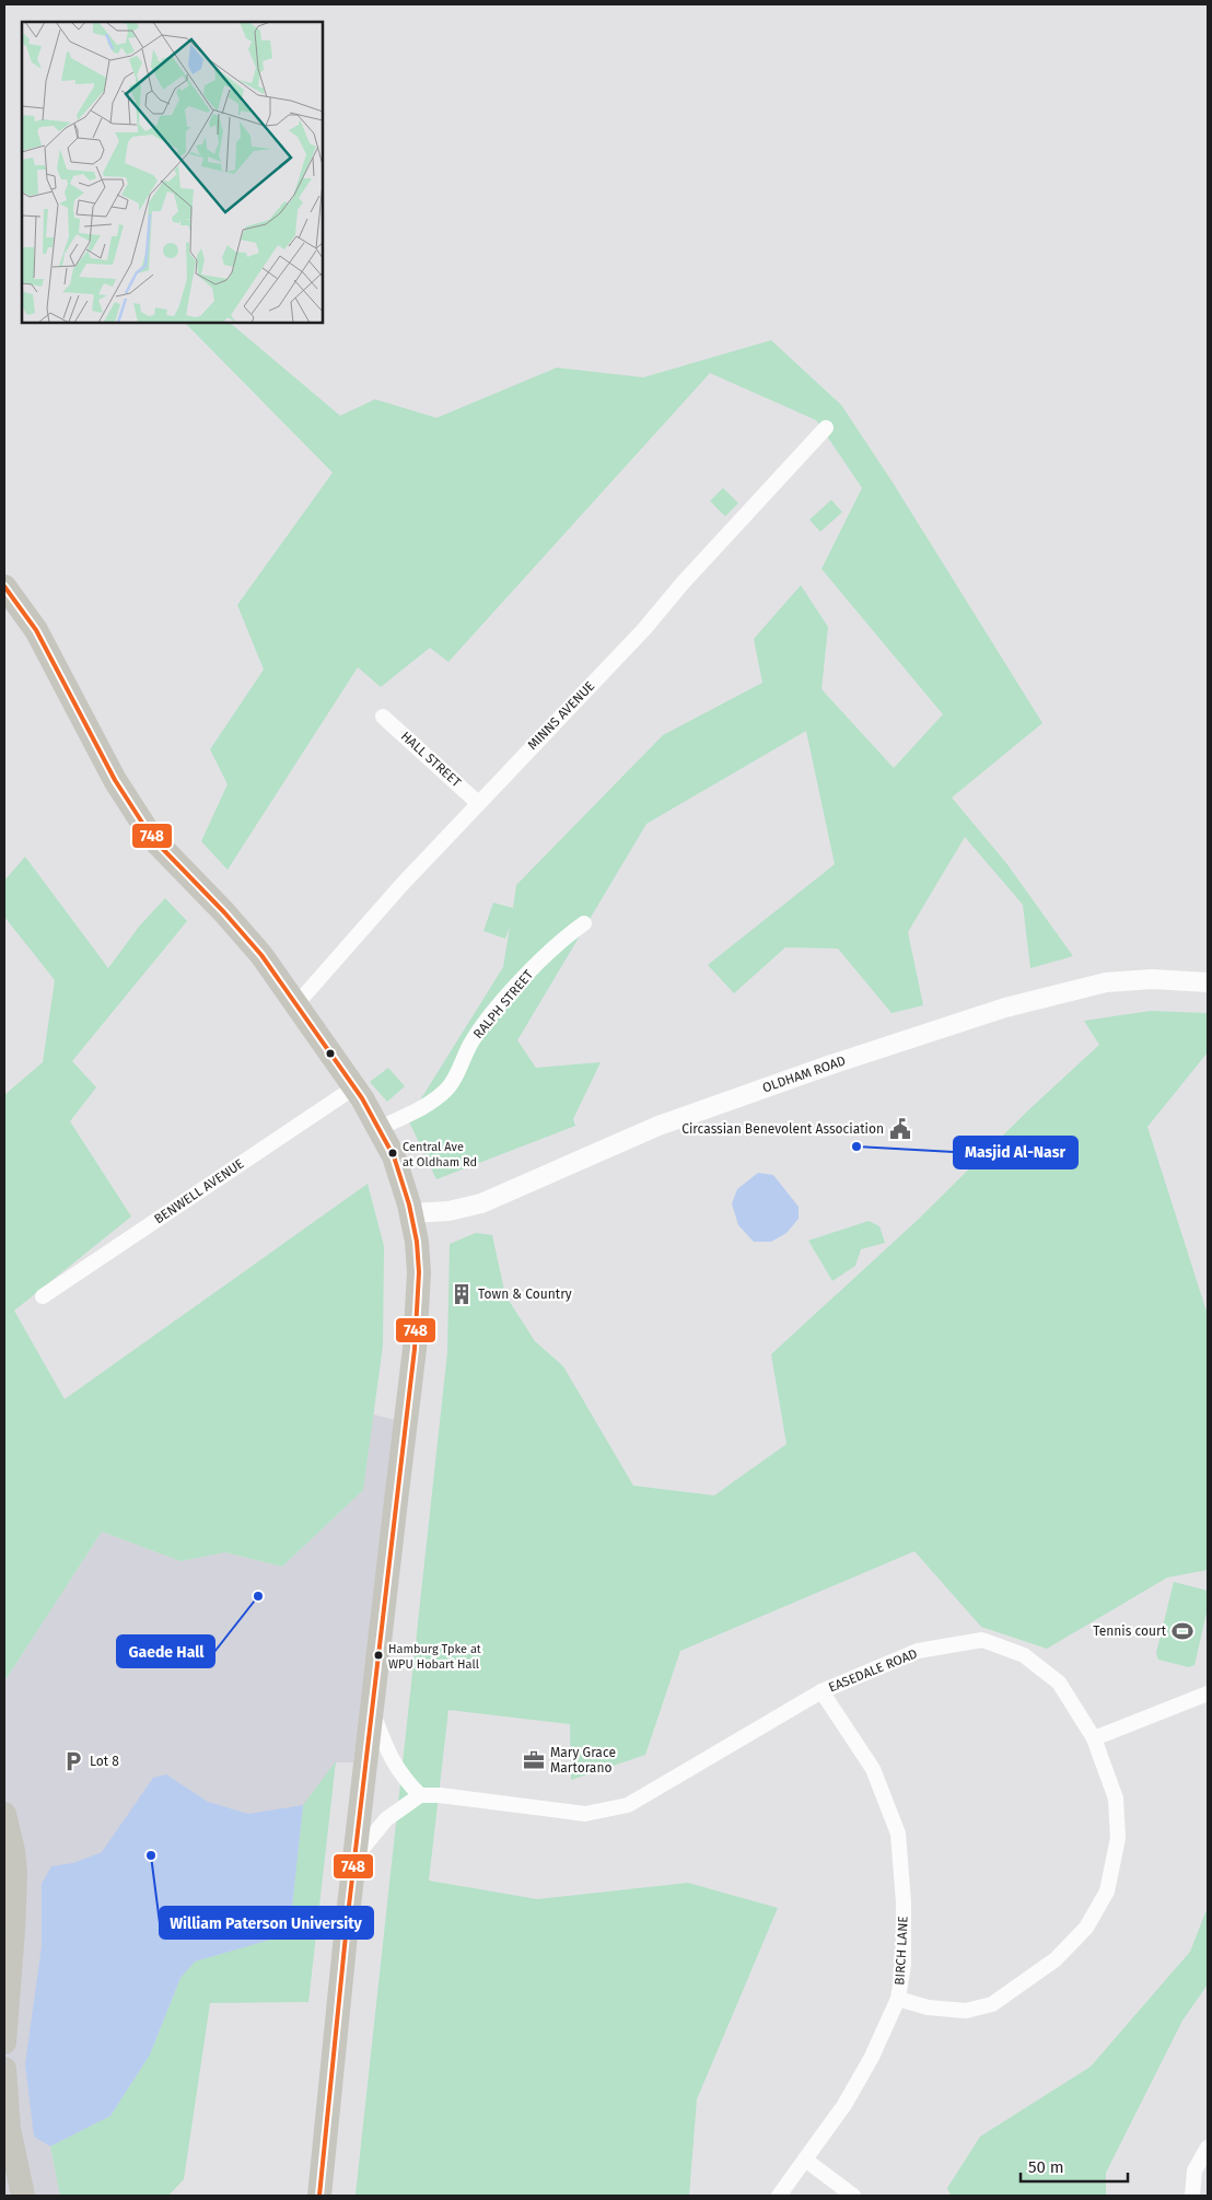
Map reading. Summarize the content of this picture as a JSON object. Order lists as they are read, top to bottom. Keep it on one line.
{"streets":{"street":["MINNS AVENUE","HALL STREET","RALPH STREET","OLDHAM ROAD","BENWELL AVENUE","EASEDALE ROAD","BIRCH LANE"]},"crossings":[["MINNS AVENUE","HALL STREET"],["EASEDALE ROAD","BIRCH LANE"]],"places":{"public building":["Circassian Benevolent Association"],"other":["Masjid Al-Nasr","Central Ave at Oldham Rd","Gaede Hall","Hamburg Tpke at WPU Hobart Hall","William Paterson University"],"building":["Town & Country"],"sports":["Tennis court"],"office":["Mary Grace Martorano"],"parking":["Lot 8"]},"lines":["transit line 748"],"scale_bar":"50 m"}
